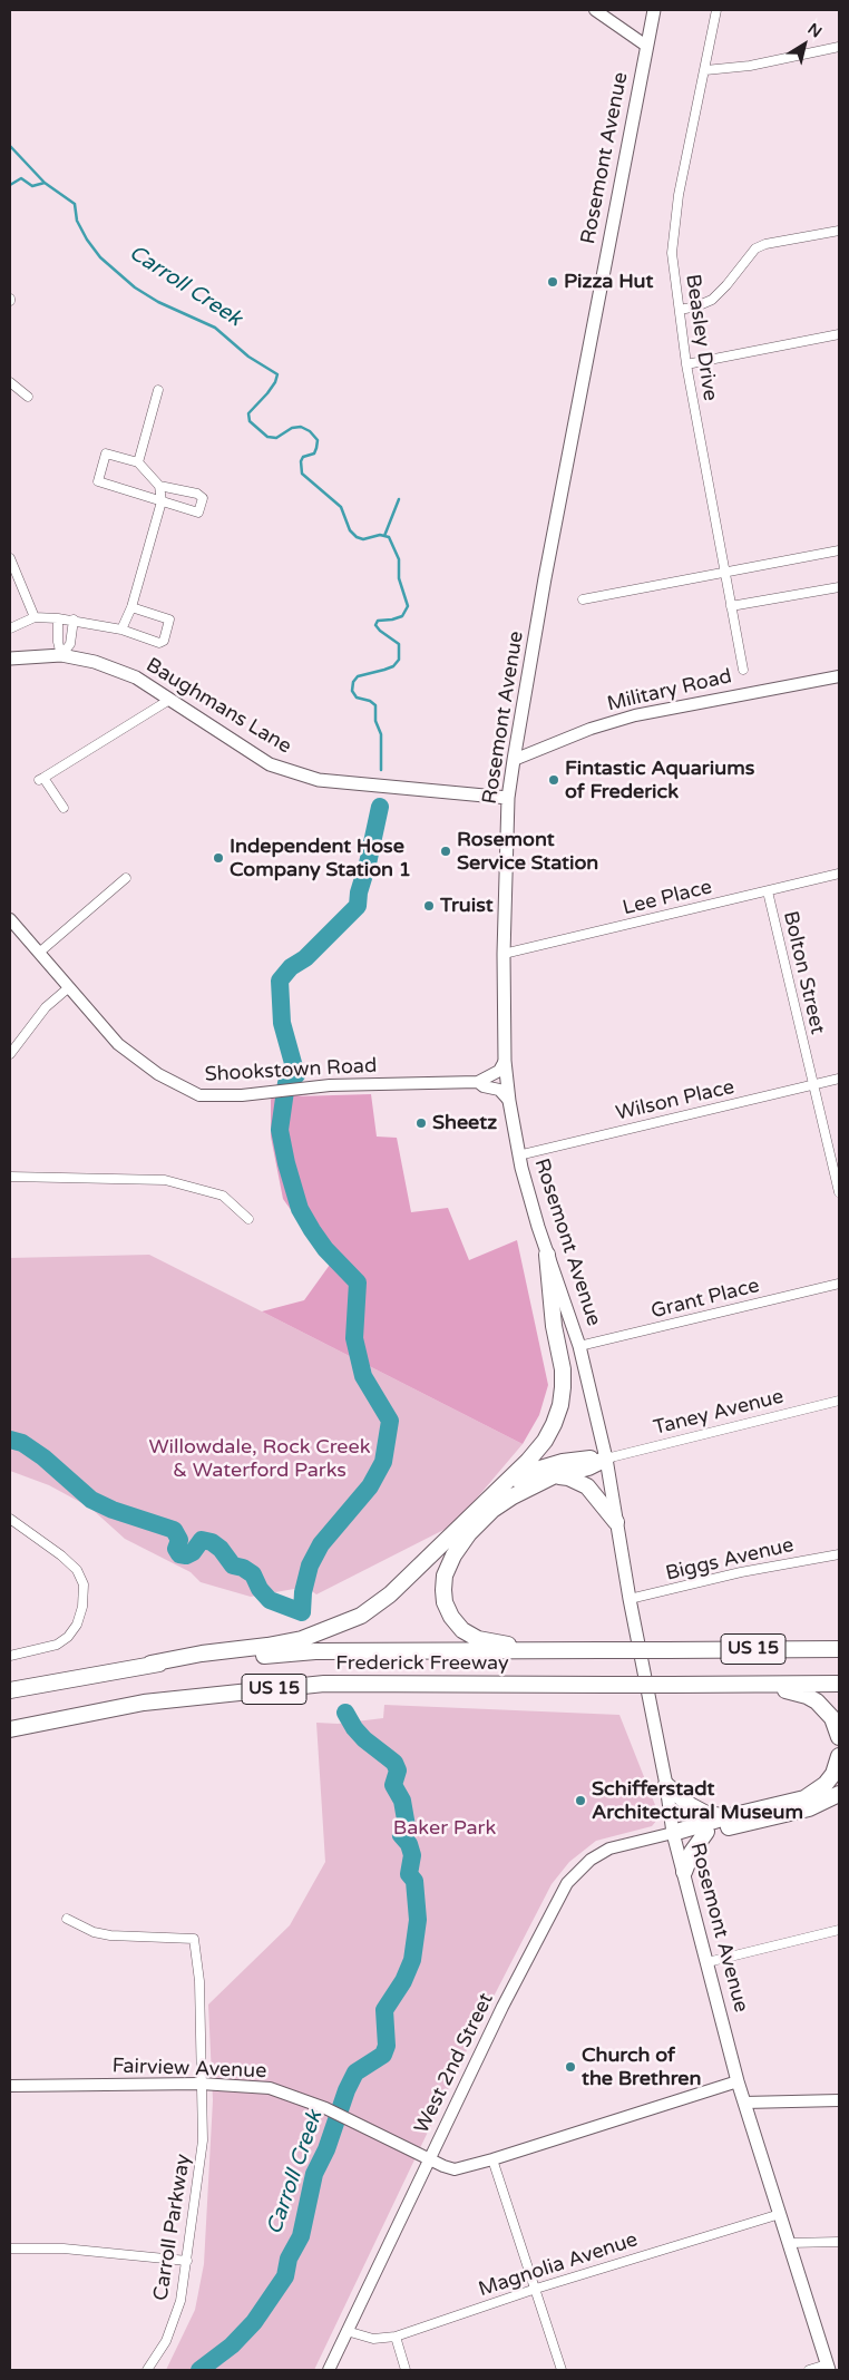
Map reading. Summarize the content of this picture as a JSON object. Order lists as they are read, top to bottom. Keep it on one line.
{"streets":{"highway":["US 15","Frederick Freeway"],"main road":["Rosemont Avenue","Baughmans Lane"],"street":["Beasley Drive","Military Road","Lee Place","Bolton Street","Shookstown Road","Wilson Place","Grant Place","Taney Avenue","Biggs Avenue","West 2nd Street","Fairview Avenue","Carroll Parkway","Magnolia Avenue"]},"crossings":[["Rosemont Avenue","Military Road"],["Rosemont Avenue","Baughmans Lane"],["Rosemont Avenue","Lee Place"],["Rosemont Avenue","Shookstown Road"],["Rosemont Avenue","Wilson Place"],["Rosemont Avenue","Grant Place"],["Rosemont Avenue","Taney Avenue"],["Rosemont Avenue","Biggs Avenue"],["Rosemont Avenue","West 2nd Street"],["Rosemont Avenue","Fairview Avenue"],["Rosemont Avenue","Magnolia Avenue"],["Lee Place","Bolton Street"],["Bolton Street","Wilson Place"],["West 2nd Street","Fairview Avenue"],["West 2nd Street","Magnolia Avenue"],["Fairview Avenue","Carroll Parkway"]],"water":["Carroll Creek"],"parks":["Willowdale, Rock Creek & Waterford Parks","Baker Park"],"places":["Pizza Hut","Fintastic Aquariums of Frederick","Rosemont Service Station","Independent Hose Company Station 1","Truist","Sheetz","Schifferstadt Architectural Museum","Church of the Brethren"],"north":"top right"}
